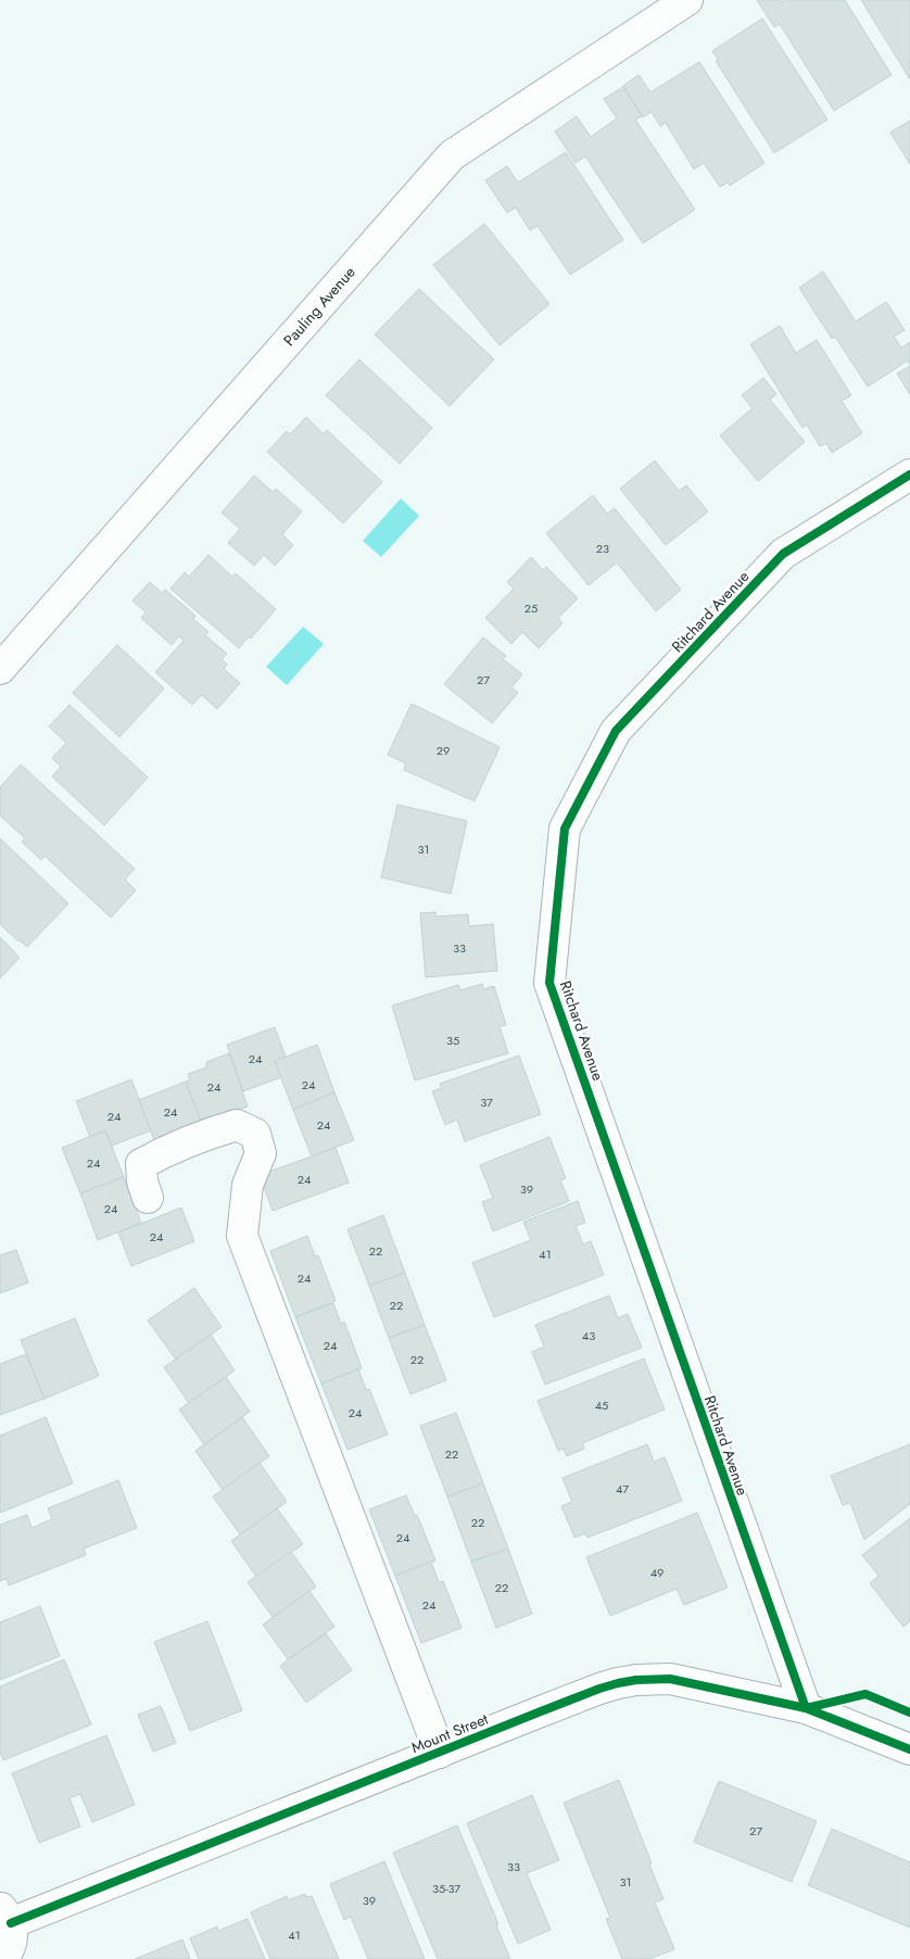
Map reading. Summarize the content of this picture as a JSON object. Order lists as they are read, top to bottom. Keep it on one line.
{"streets":{"street":["Pauling Avenue","Ritchard Avenue","Mount Street"]},"crossings":[["Ritchard Avenue","Mount Street"]],"house_numbers":["23","25","27","29","31","33","35","24","24","24","37","24","24","24","24","24","39","24","24","22","41","24","22","43","24","22","45","24","22","47","22","24","49","22","24","27","33","31","35-37","39","41"]}
